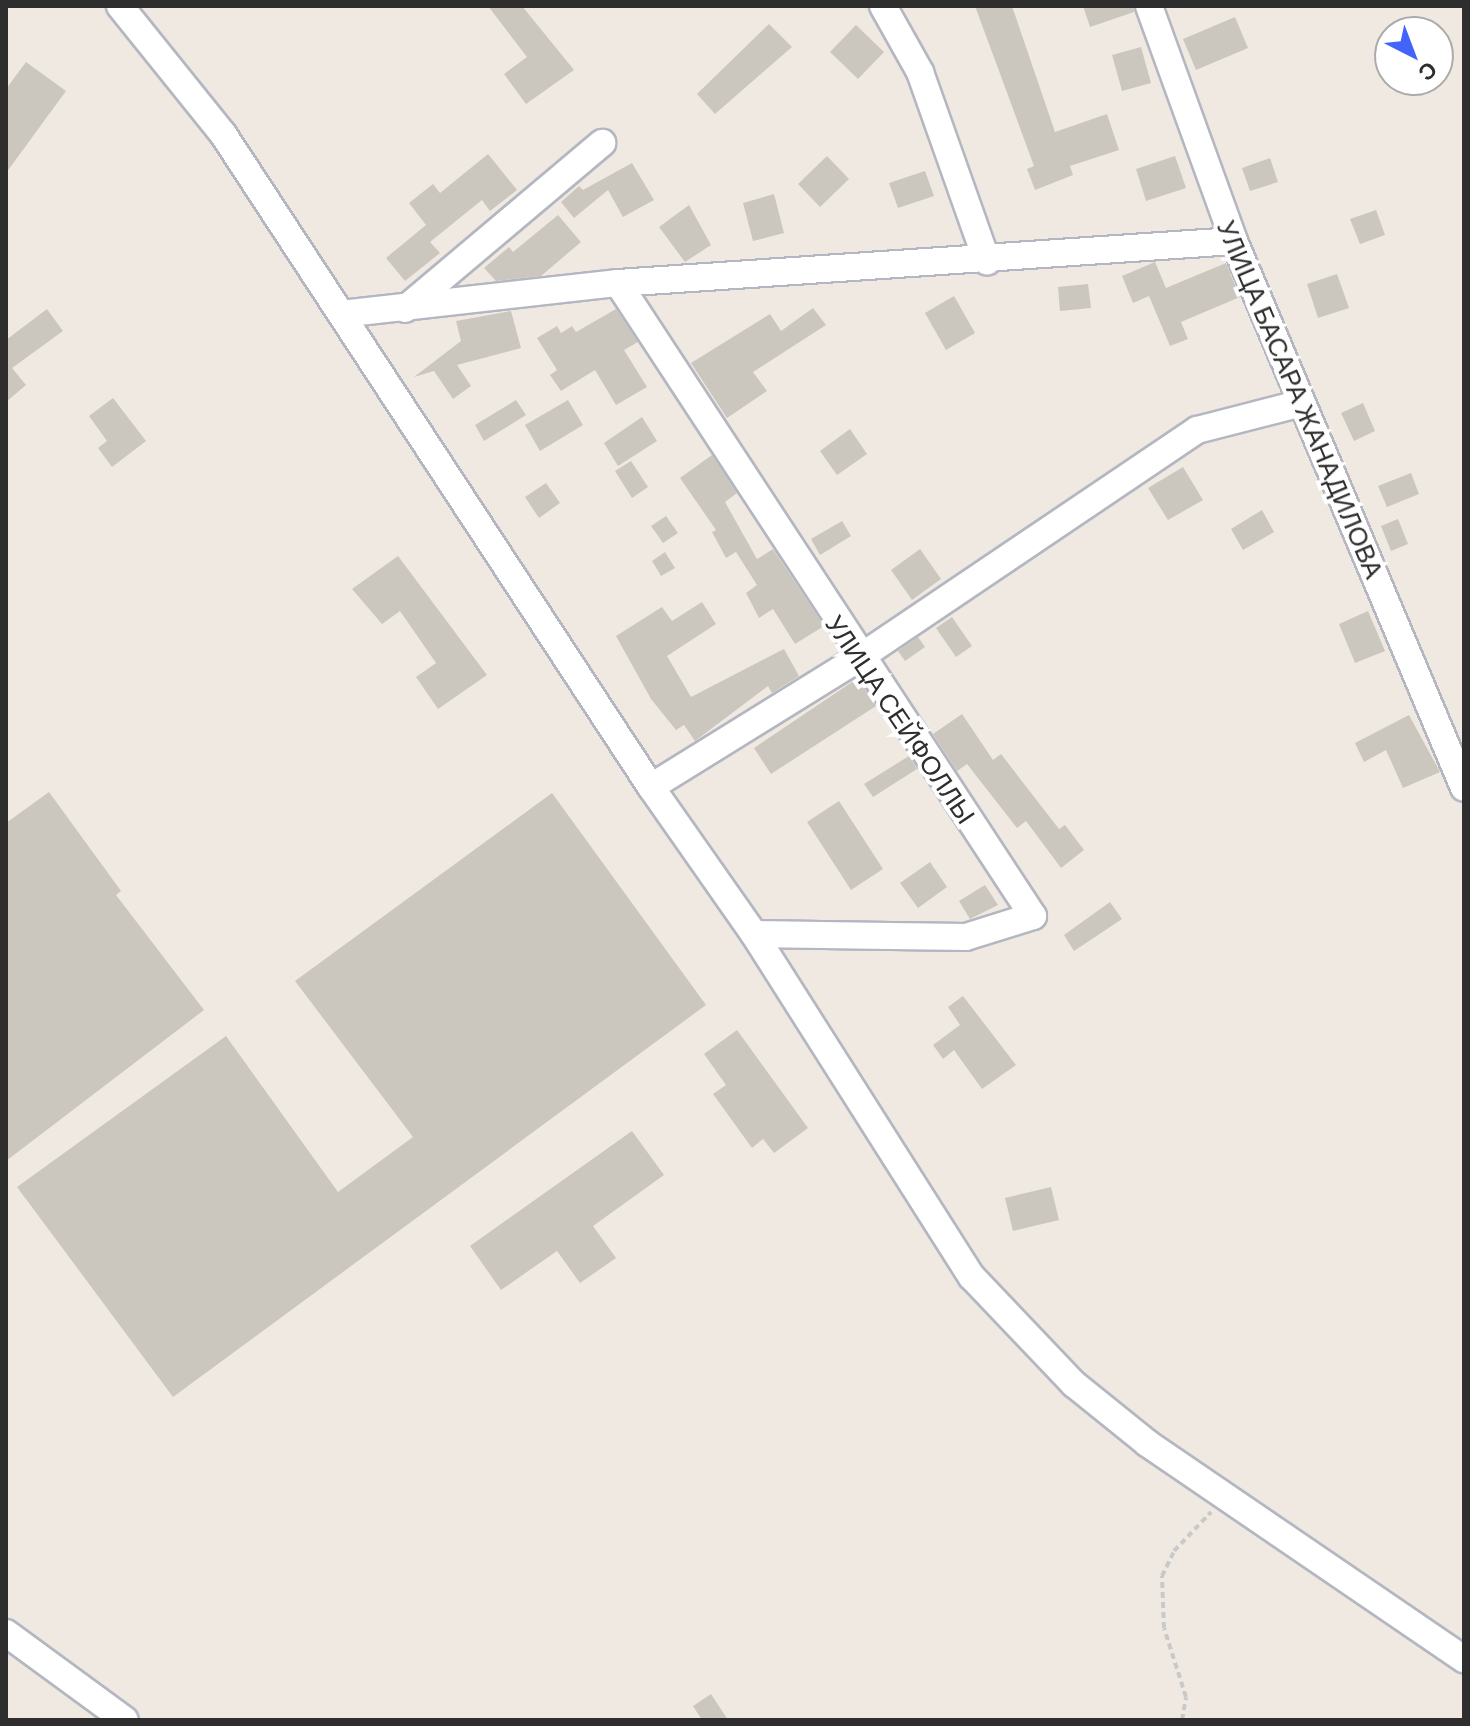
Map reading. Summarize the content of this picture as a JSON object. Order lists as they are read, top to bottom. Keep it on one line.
{"streets":{"street":["УЛИЦА БАСАРА ЖАНАДИЛОВА","УЛИЦА СЕЙФОЛЛЫ"]},"north":"bottom right"}
